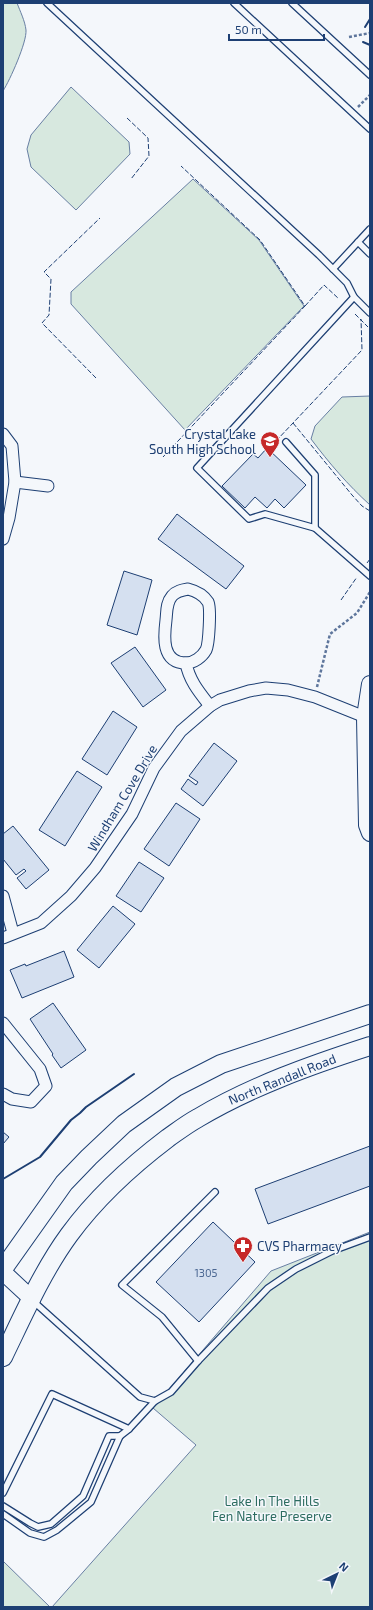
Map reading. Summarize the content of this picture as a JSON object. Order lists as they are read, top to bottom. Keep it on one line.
{"streets":{"main road":["North Randall Road"],"street":["Windham Cove Drive"]},"parks":["Lake In The Hills Fen Nature Preserve"],"places":{"school or university":["Crystal Lake South High School"],"pharmacy":["CVS Pharmacy"]},"house_numbers":["1305"],"scale_bar":"50 m","north":"top right"}
